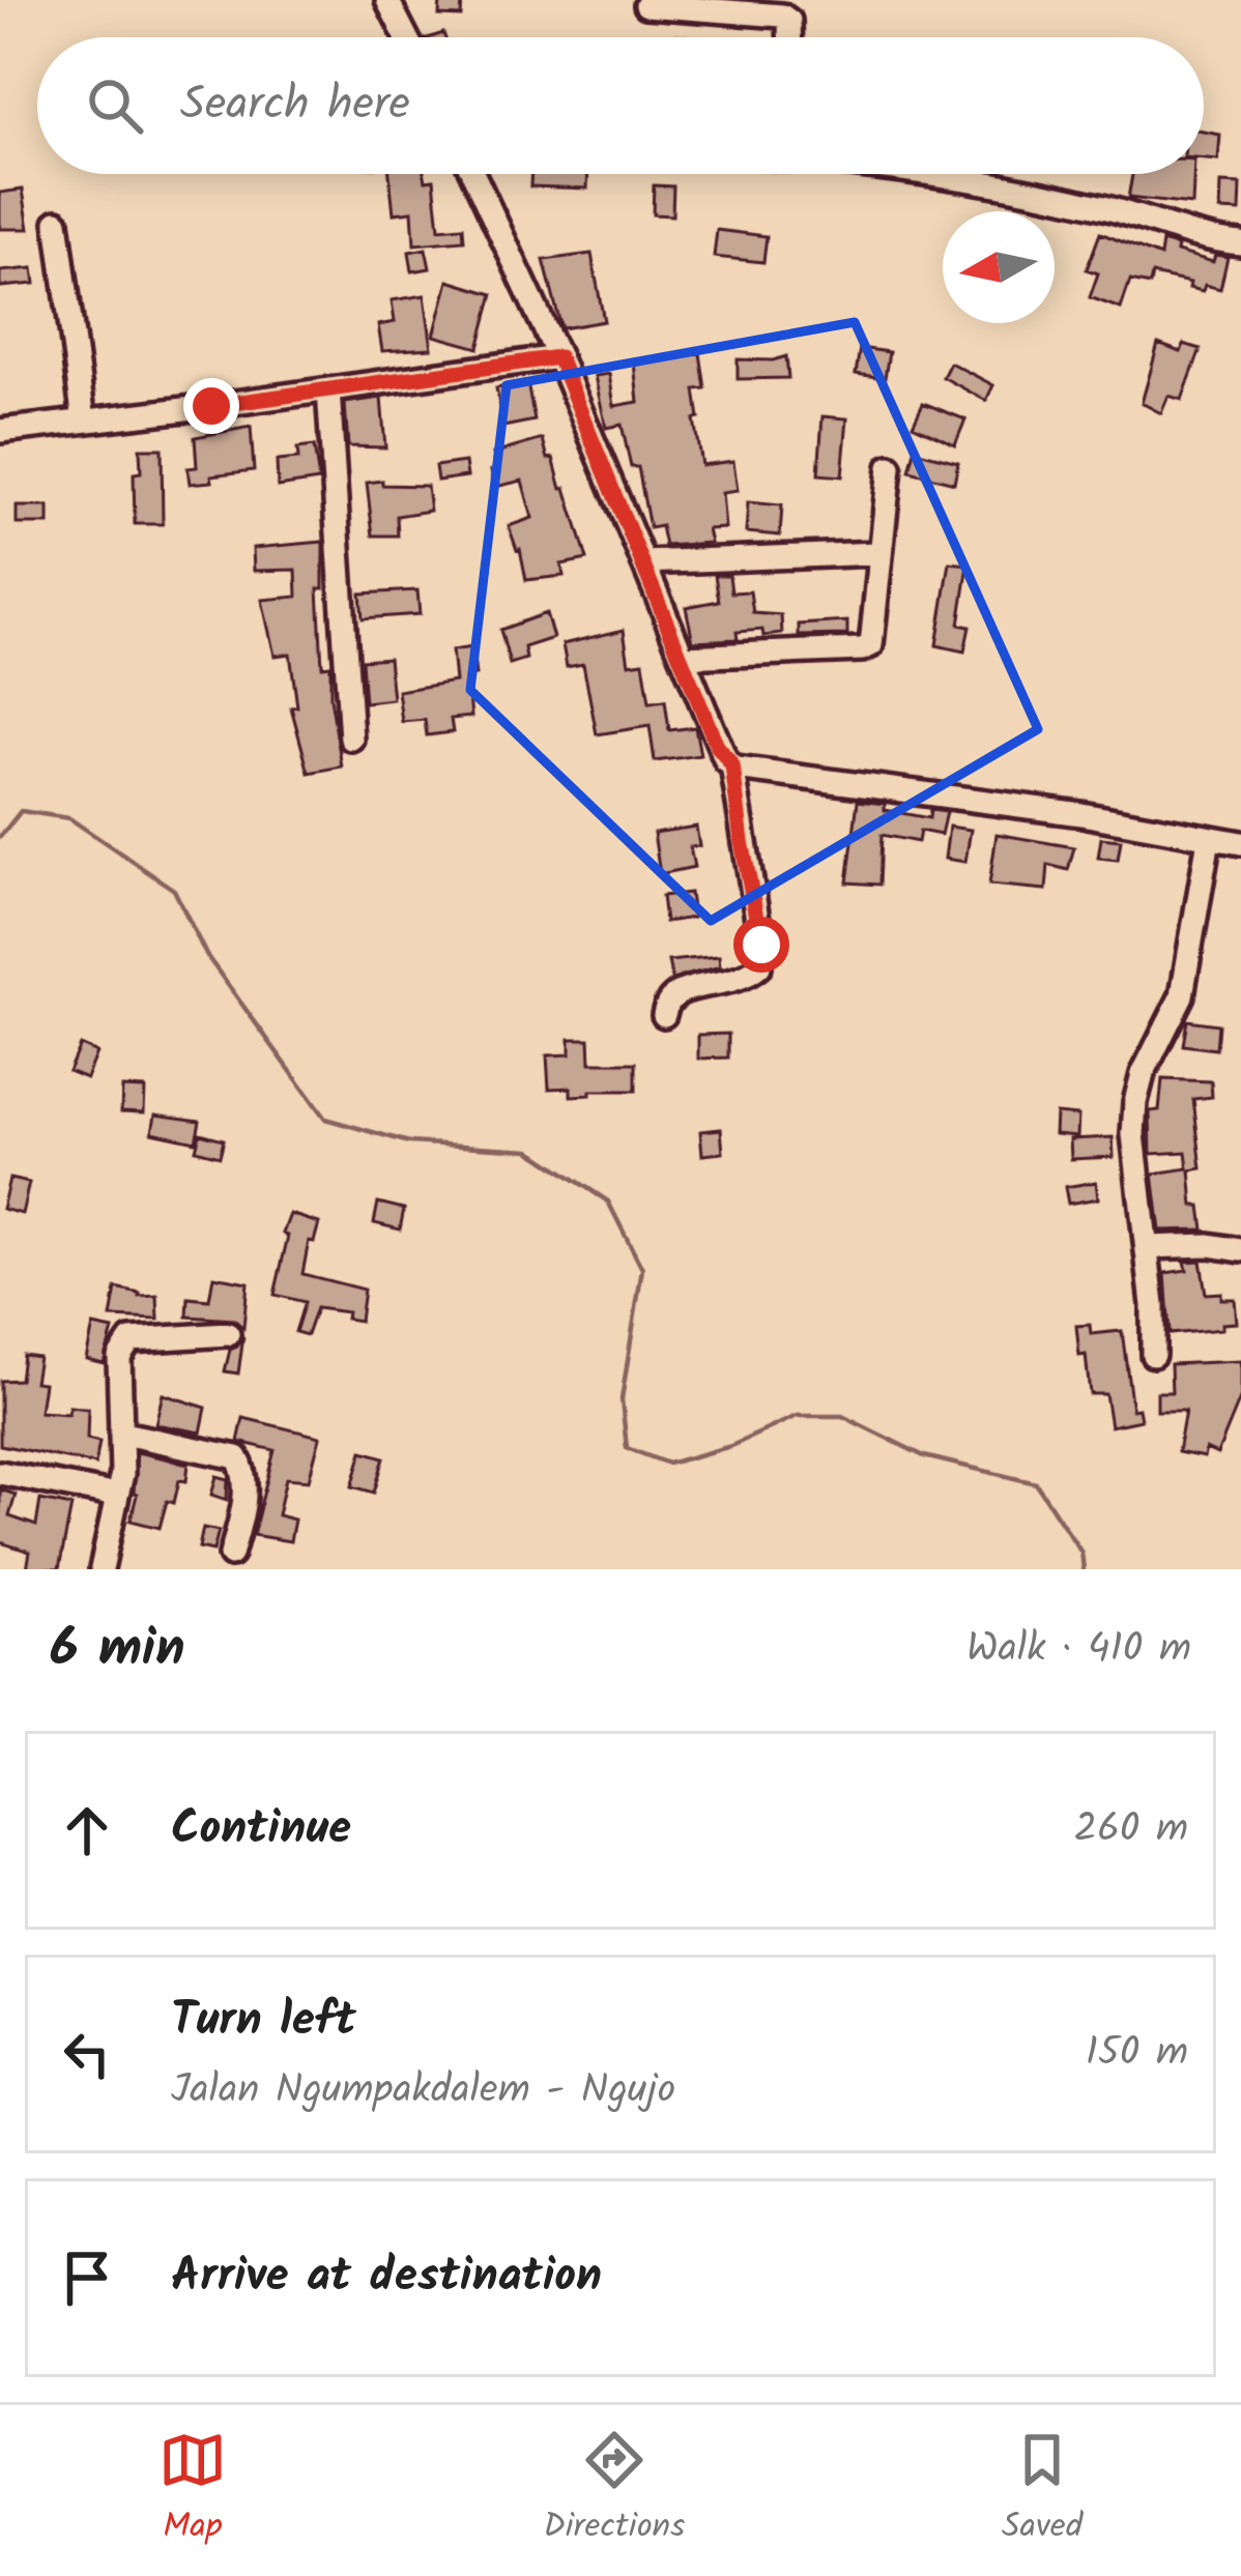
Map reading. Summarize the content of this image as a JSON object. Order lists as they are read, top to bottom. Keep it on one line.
{"north":"left","page":{"search":"Search here","heading":["6 min","Walk · 410 m"],"list":[["Continue","260 m"],["Turn left","Jalan Ngumpakdalem - Ngujo","150 m"],"Arrive at destination"],"nav":["Map","Directions","Saved"]}}
